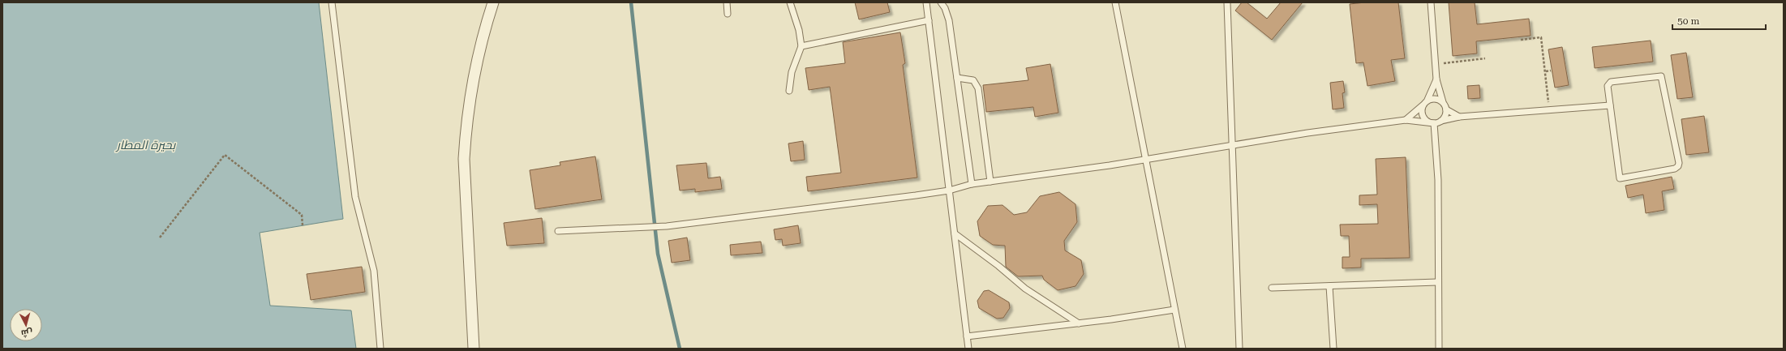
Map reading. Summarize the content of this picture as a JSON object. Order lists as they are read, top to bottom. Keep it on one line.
{"water":["بحيرة المطار"],"scale_bar":"50 m","north":"bottom"}
